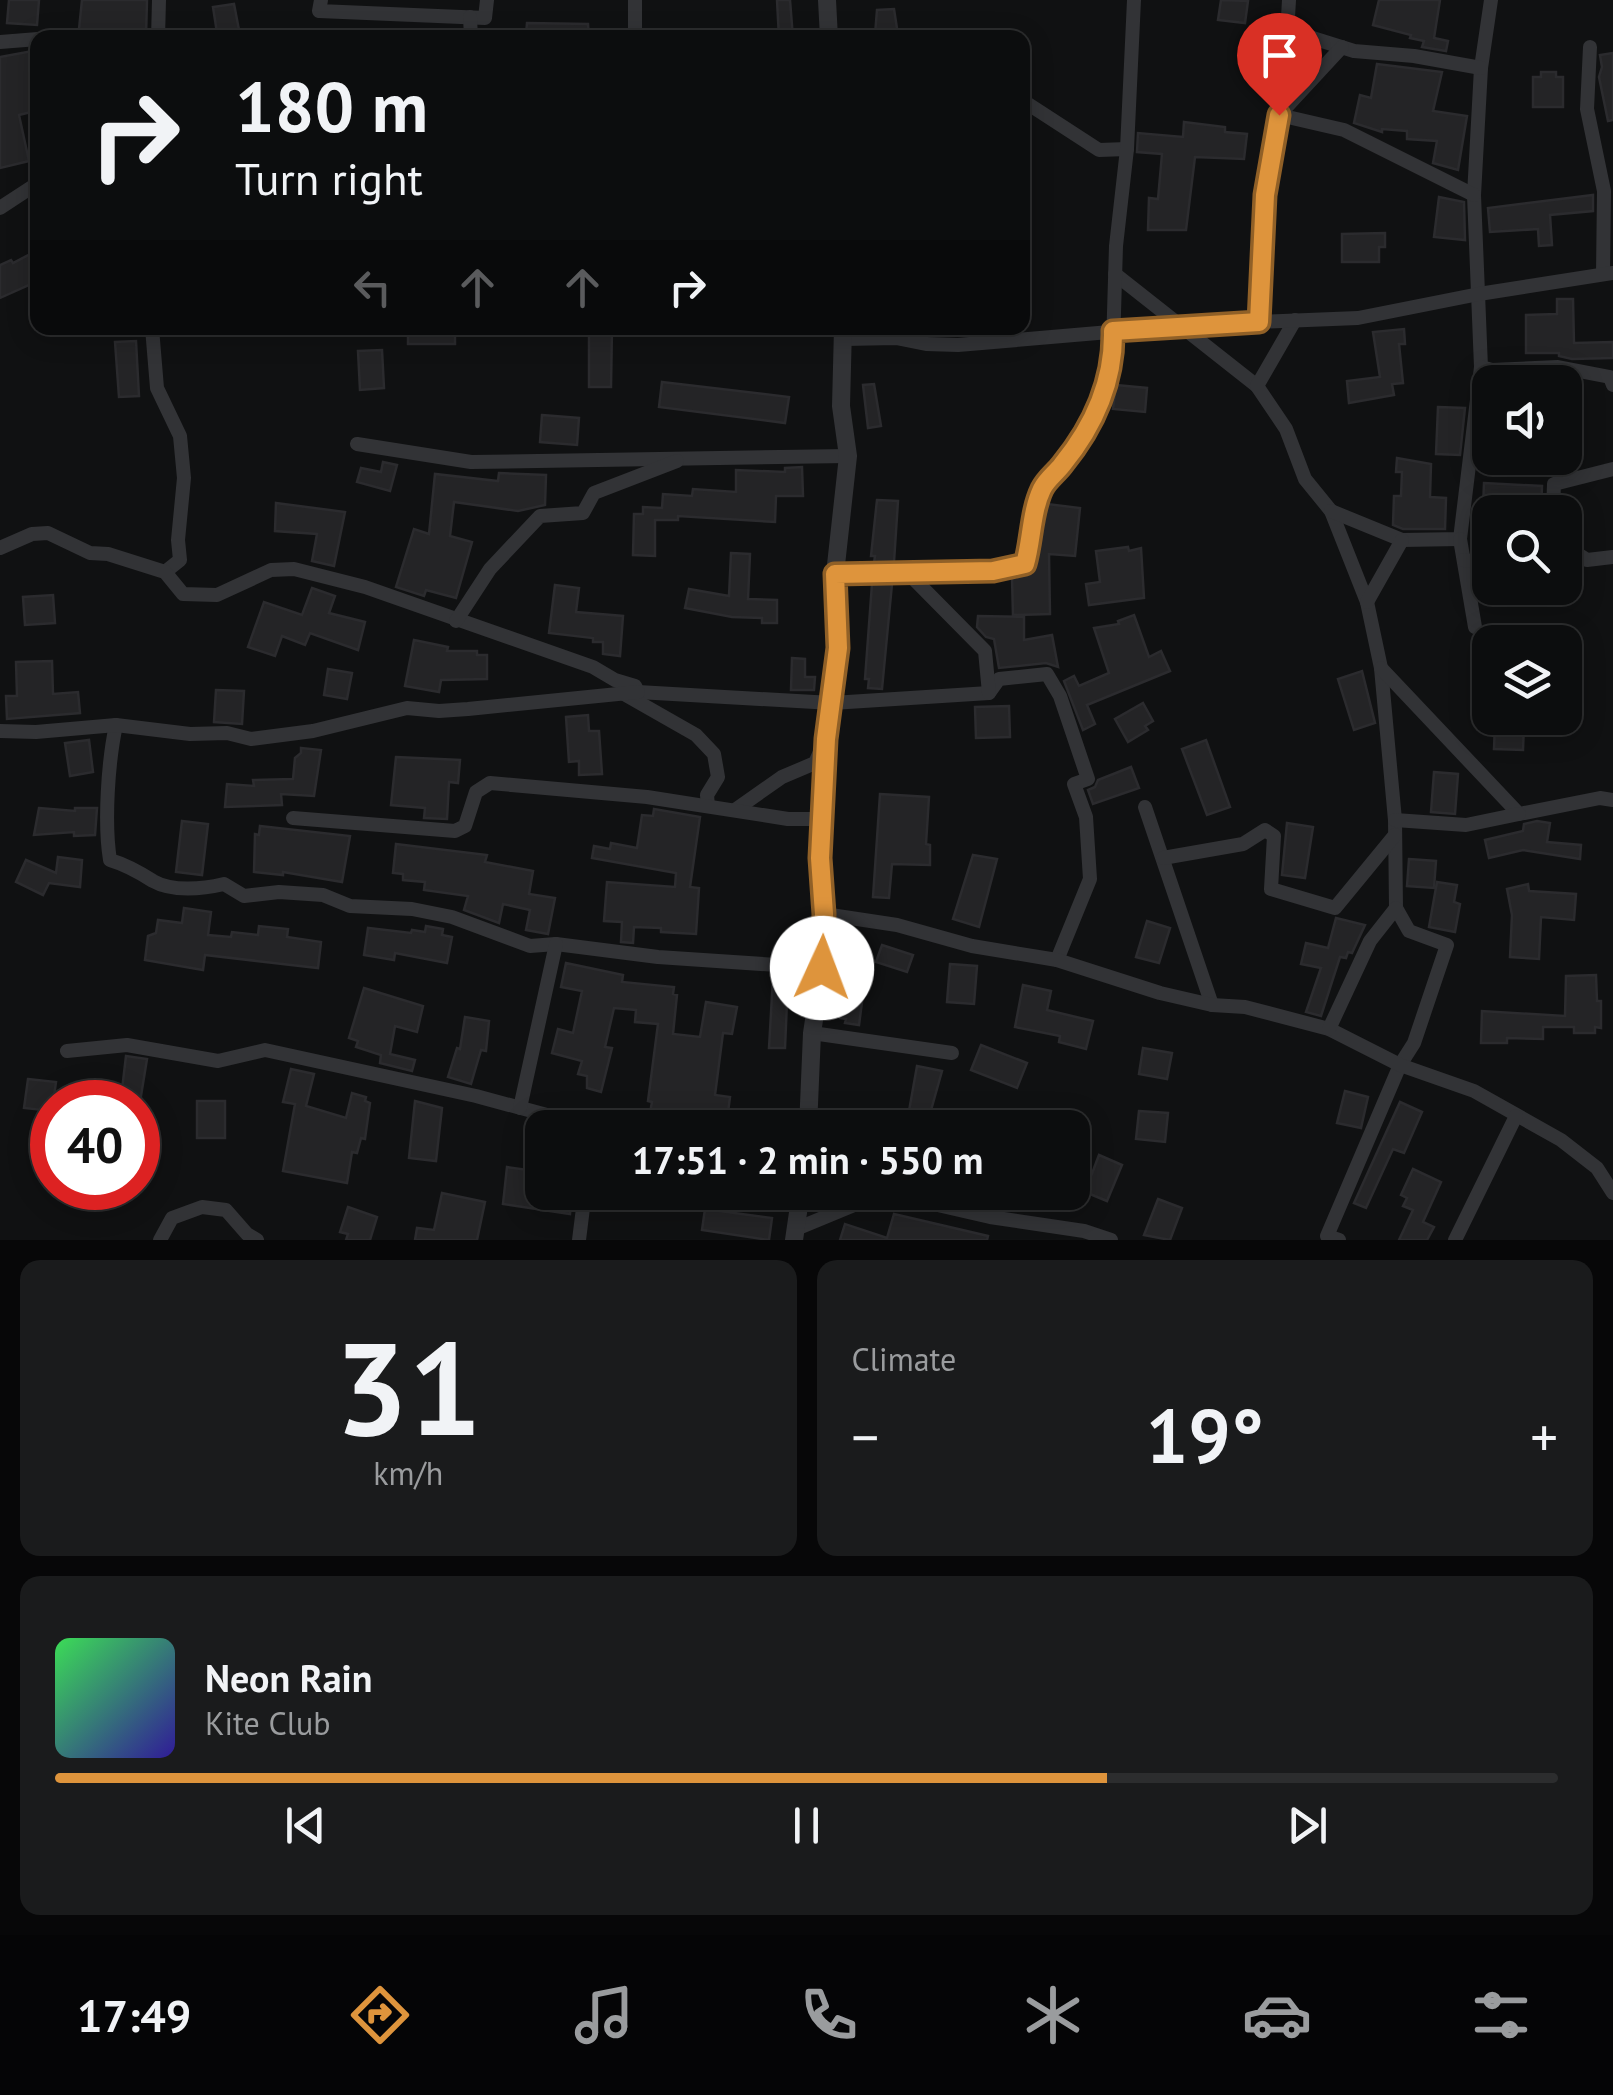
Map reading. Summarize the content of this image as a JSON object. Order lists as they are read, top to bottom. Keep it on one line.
{"page":{"turn":["180 m","Turn right"],"limit":"40","trip":"17:51 · 2 min · 550 m","tile":[["31","km/h"],"Climate"],"heat":["−","19°","+"],"song":["Neon Rain","Kite Club"],"tabs":"17:49"}}
